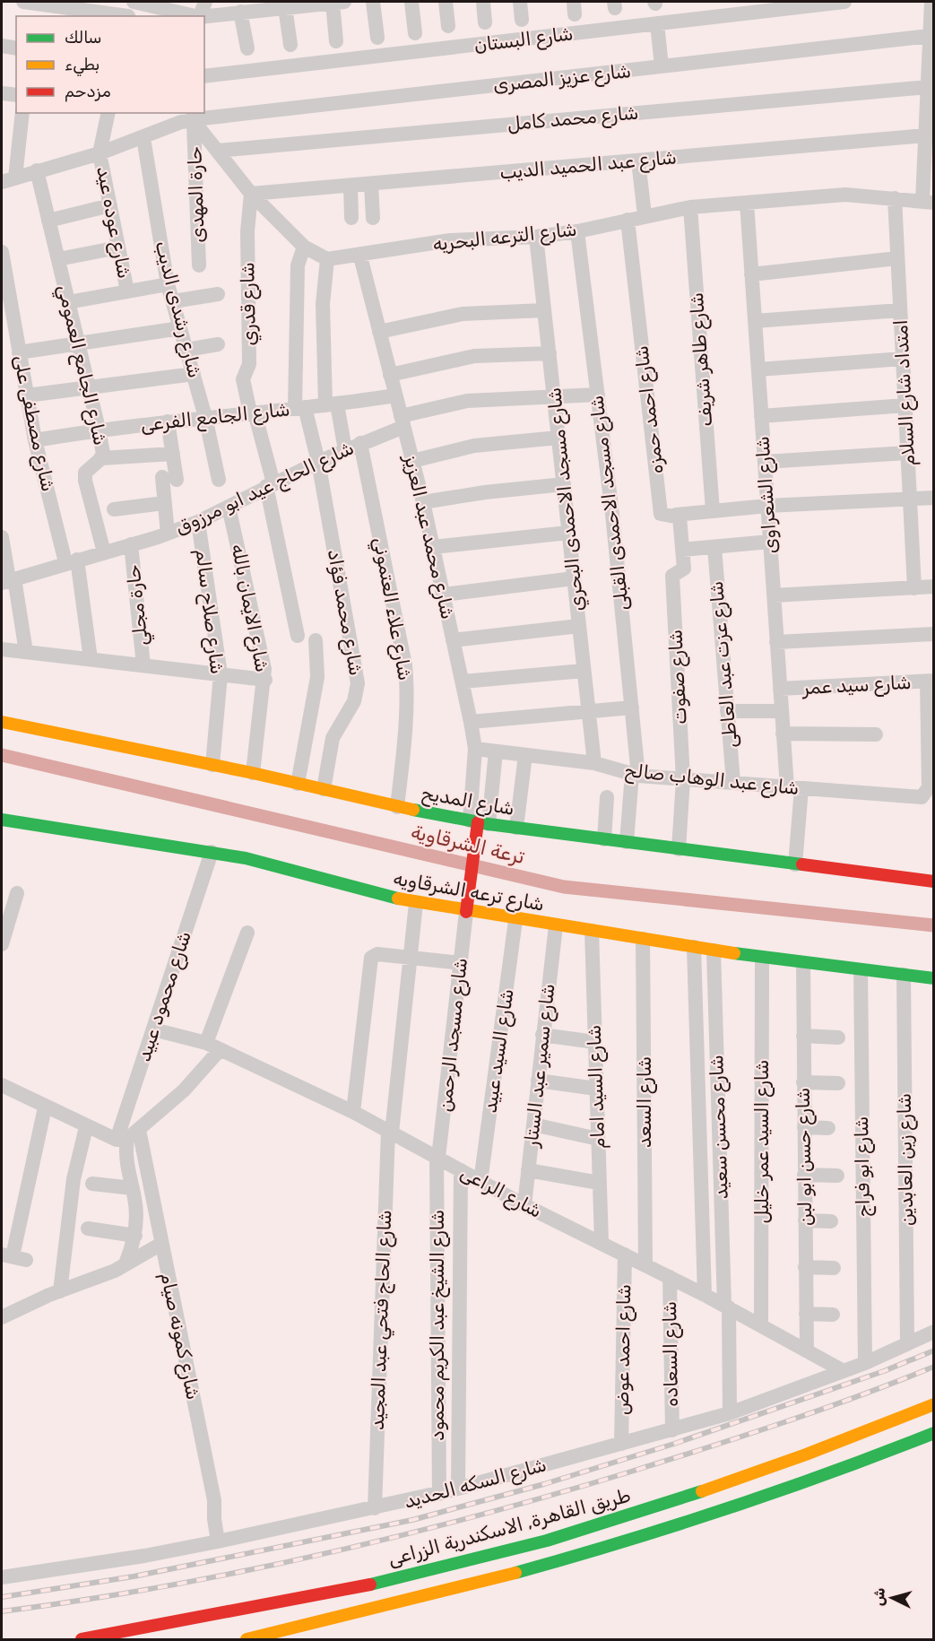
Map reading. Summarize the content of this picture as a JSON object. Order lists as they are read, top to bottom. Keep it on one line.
{"streets":{"main road":["شارع المديح","شارع ترعه الشرقاويه","طريق القاهرة, الاسكندرية الزراعى"],"street":["شارع البستان","شارع عزيز المصرى","شارع محمد كامل","شارع عبد الحميد الديب","حارة المهدى","شارع عوده عيد","شارع الترعه البحريه","شارع قدري","شارع رشدى الديب","شارع طاهر شريف","شارع الجامع العمومي","امتداد شارع السلام","شارع احمد حمزه","شارع الجامع الفرعى","شارع مصطفى على","شارع الحاج عيد ابو مرزوق","شارع الشعراوى","شارع مسجد الاحمدى البحري","شارع مسجد الاحمدى القبلى","شارع محمد عبد العزيز","حارة مجلي","شارع الايمان بالله","شارع علاء العتموني","شارع صلاح سالم","شارع محمد فؤاد","شارع عزت عبد العاطى","شارع صفوت","شارع سيد عمر","شارع عبد الوهاب صالح","شارع محمود عبيد","شارع مسجد الرحمن","شارع السيد عبيد","شارع سمير عبد الستار","شارع السيد امام","شارع السعد","شارع محسن سعيد","شارع السيد عمر خليل","شارع حسن ابو لبن","شارع زين العابدين","شارع ابو فراج","شارع الراعى","شارع الحاج فتحي عبد المجيد","شارع الشيخ عبد الكريم محمود","شارع كمونه صيام","شارع احمد عوض","شارع السعاده","شارع السكه الحديد"]},"crossings":[["شارع عزيز المصرى","حارة المهدى"],["شارع عزيز المصرى","شارع عوده عيد"],["شارع عزيز المصرى","شارع رشدى الديب"],["شارع عزيز المصرى","شارع الجامع العمومي"],["شارع عبد الحميد الديب","شارع قدري"],["شارع الترعه البحريه","شارع طاهر شريف"],["شارع الترعه البحريه","امتداد شارع السلام"],["شارع الترعه البحريه","شارع احمد حمزه"],["شارع الترعه البحريه","شارع الشعراوى"],["شارع الترعه البحريه","شارع مسجد الاحمدى البحري"],["شارع الترعه البحريه","شارع مسجد الاحمدى القبلى"],["شارع الترعه البحريه","شارع محمد عبد العزيز"],["شارع قدري","شارع الجامع الفرعى"],["شارع قدري","شارع الحاج عيد ابو مرزوق"],["شارع رشدى الديب","شارع الجامع الفرعى"],["شارع الجامع العمومي","شارع الجامع الفرعى"],["شارع الجامع العمومي","شارع الحاج عيد ابو مرزوق"],["شارع الجامع الفرعى","شارع مصطفى على"],["شارع الجامع الفرعى","شارع محمد عبد العزيز"],["شارع الجامع الفرعى","شارع محمد فؤاد"],["شارع مصطفى على","شارع الحاج عيد ابو مرزوق"],["شارع الحاج عيد ابو مرزوق","شارع مسجد الاحمدى البحري"],["شارع الحاج عيد ابو مرزوق","شارع مسجد الاحمدى القبلى"],["شارع الحاج عيد ابو مرزوق","شارع محمد عبد العزيز"],["شارع الحاج عيد ابو مرزوق","حارة مجلي"],["شارع الحاج عيد ابو مرزوق","شارع الايمان بالله"],["شارع الحاج عيد ابو مرزوق","شارع علاء العتموني"],["شارع الحاج عيد ابو مرزوق","شارع صلاح سالم"],["شارع الحاج عيد ابو مرزوق","شارع محمد فؤاد"],["شارع الشعراوى","شارع سيد عمر"],["شارع الشعراوى","شارع عبد الوهاب صالح"],["شارع الشعراوى","شارع المديح"],["شارع مسجد الاحمدى البحري","شارع عبد الوهاب صالح"],["شارع مسجد الاحمدى القبلى","شارع عبد الوهاب صالح"],["شارع مسجد الاحمدى القبلى","شارع المديح"],["شارع محمد عبد العزيز","شارع عبد الوهاب صالح"],["شارع محمد عبد العزيز","شارع المديح"],["شارع الايمان بالله","شارع المديح"],["شارع علاء العتموني","شارع المديح"],["شارع صلاح سالم","شارع المديح"],["شارع محمد فؤاد","شارع المديح"],["شارع عزت عبد العاطى","شارع عبد الوهاب صالح"],["شارع صفوت","شارع عبد الوهاب صالح"],["شارع صفوت","شارع المديح"],["شارع سيد عمر","شارع عبد الوهاب صالح"],["شارع ترعه الشرقاويه","شارع محمود عبيد"],["شارع ترعه الشرقاويه","شارع مسجد الرحمن"],["شارع ترعه الشرقاويه","شارع السيد عبيد"],["شارع ترعه الشرقاويه","شارع سمير عبد الستار"],["شارع ترعه الشرقاويه","شارع السيد امام"],["شارع ترعه الشرقاويه","شارع السعد"],["شارع ترعه الشرقاويه","شارع محسن سعيد"],["شارع ترعه الشرقاويه","شارع السيد عمر خليل"],["شارع ترعه الشرقاويه","شارع حسن ابو لبن"],["شارع ترعه الشرقاويه","شارع زين العابدين"],["شارع ترعه الشرقاويه","شارع ابو فراج"],["شارع ترعه الشرقاويه","شارع الحاج فتحي عبد المجيد"],["شارع محمود عبيد","شارع الراعى"],["شارع محمود عبيد","شارع كمونه صيام"],["شارع مسجد الرحمن","شارع الراعى"],["شارع مسجد الرحمن","شارع الشيخ عبد الكريم محمود"],["شارع السيد عبيد","شارع الراعى"],["شارع سمير عبد الستار","شارع الراعى"],["شارع السيد امام","شارع الراعى"],["شارع السعد","شارع الراعى"],["شارع محسن سعيد","شارع الراعى"],["شارع محسن سعيد","شارع السكه الحديد"],["شارع السيد عمر خليل","شارع الراعى"],["شارع حسن ابو لبن","شارع الراعى"],["شارع زين العابدين","شارع السكه الحديد"],["شارع ابو فراج","شارع السكه الحديد"],["شارع الراعى","شارع الحاج فتحي عبد المجيد"],["شارع الراعى","شارع الشيخ عبد الكريم محمود"],["شارع الراعى","شارع احمد عوض"],["شارع الراعى","شارع السعاده"],["شارع الراعى","شارع السكه الحديد"],["شارع الحاج فتحي عبد المجيد","شارع السكه الحديد"],["شارع الشيخ عبد الكريم محمود","شارع السكه الحديد"],["شارع كمونه صيام","شارع السكه الحديد"],["شارع احمد عوض","شارع السكه الحديد"],["شارع السعاده","شارع السكه الحديد"]],"water":["ترعة الشرقاوية"],"legend":["سالك","بطيء","مزدحم"],"north":"left"}
